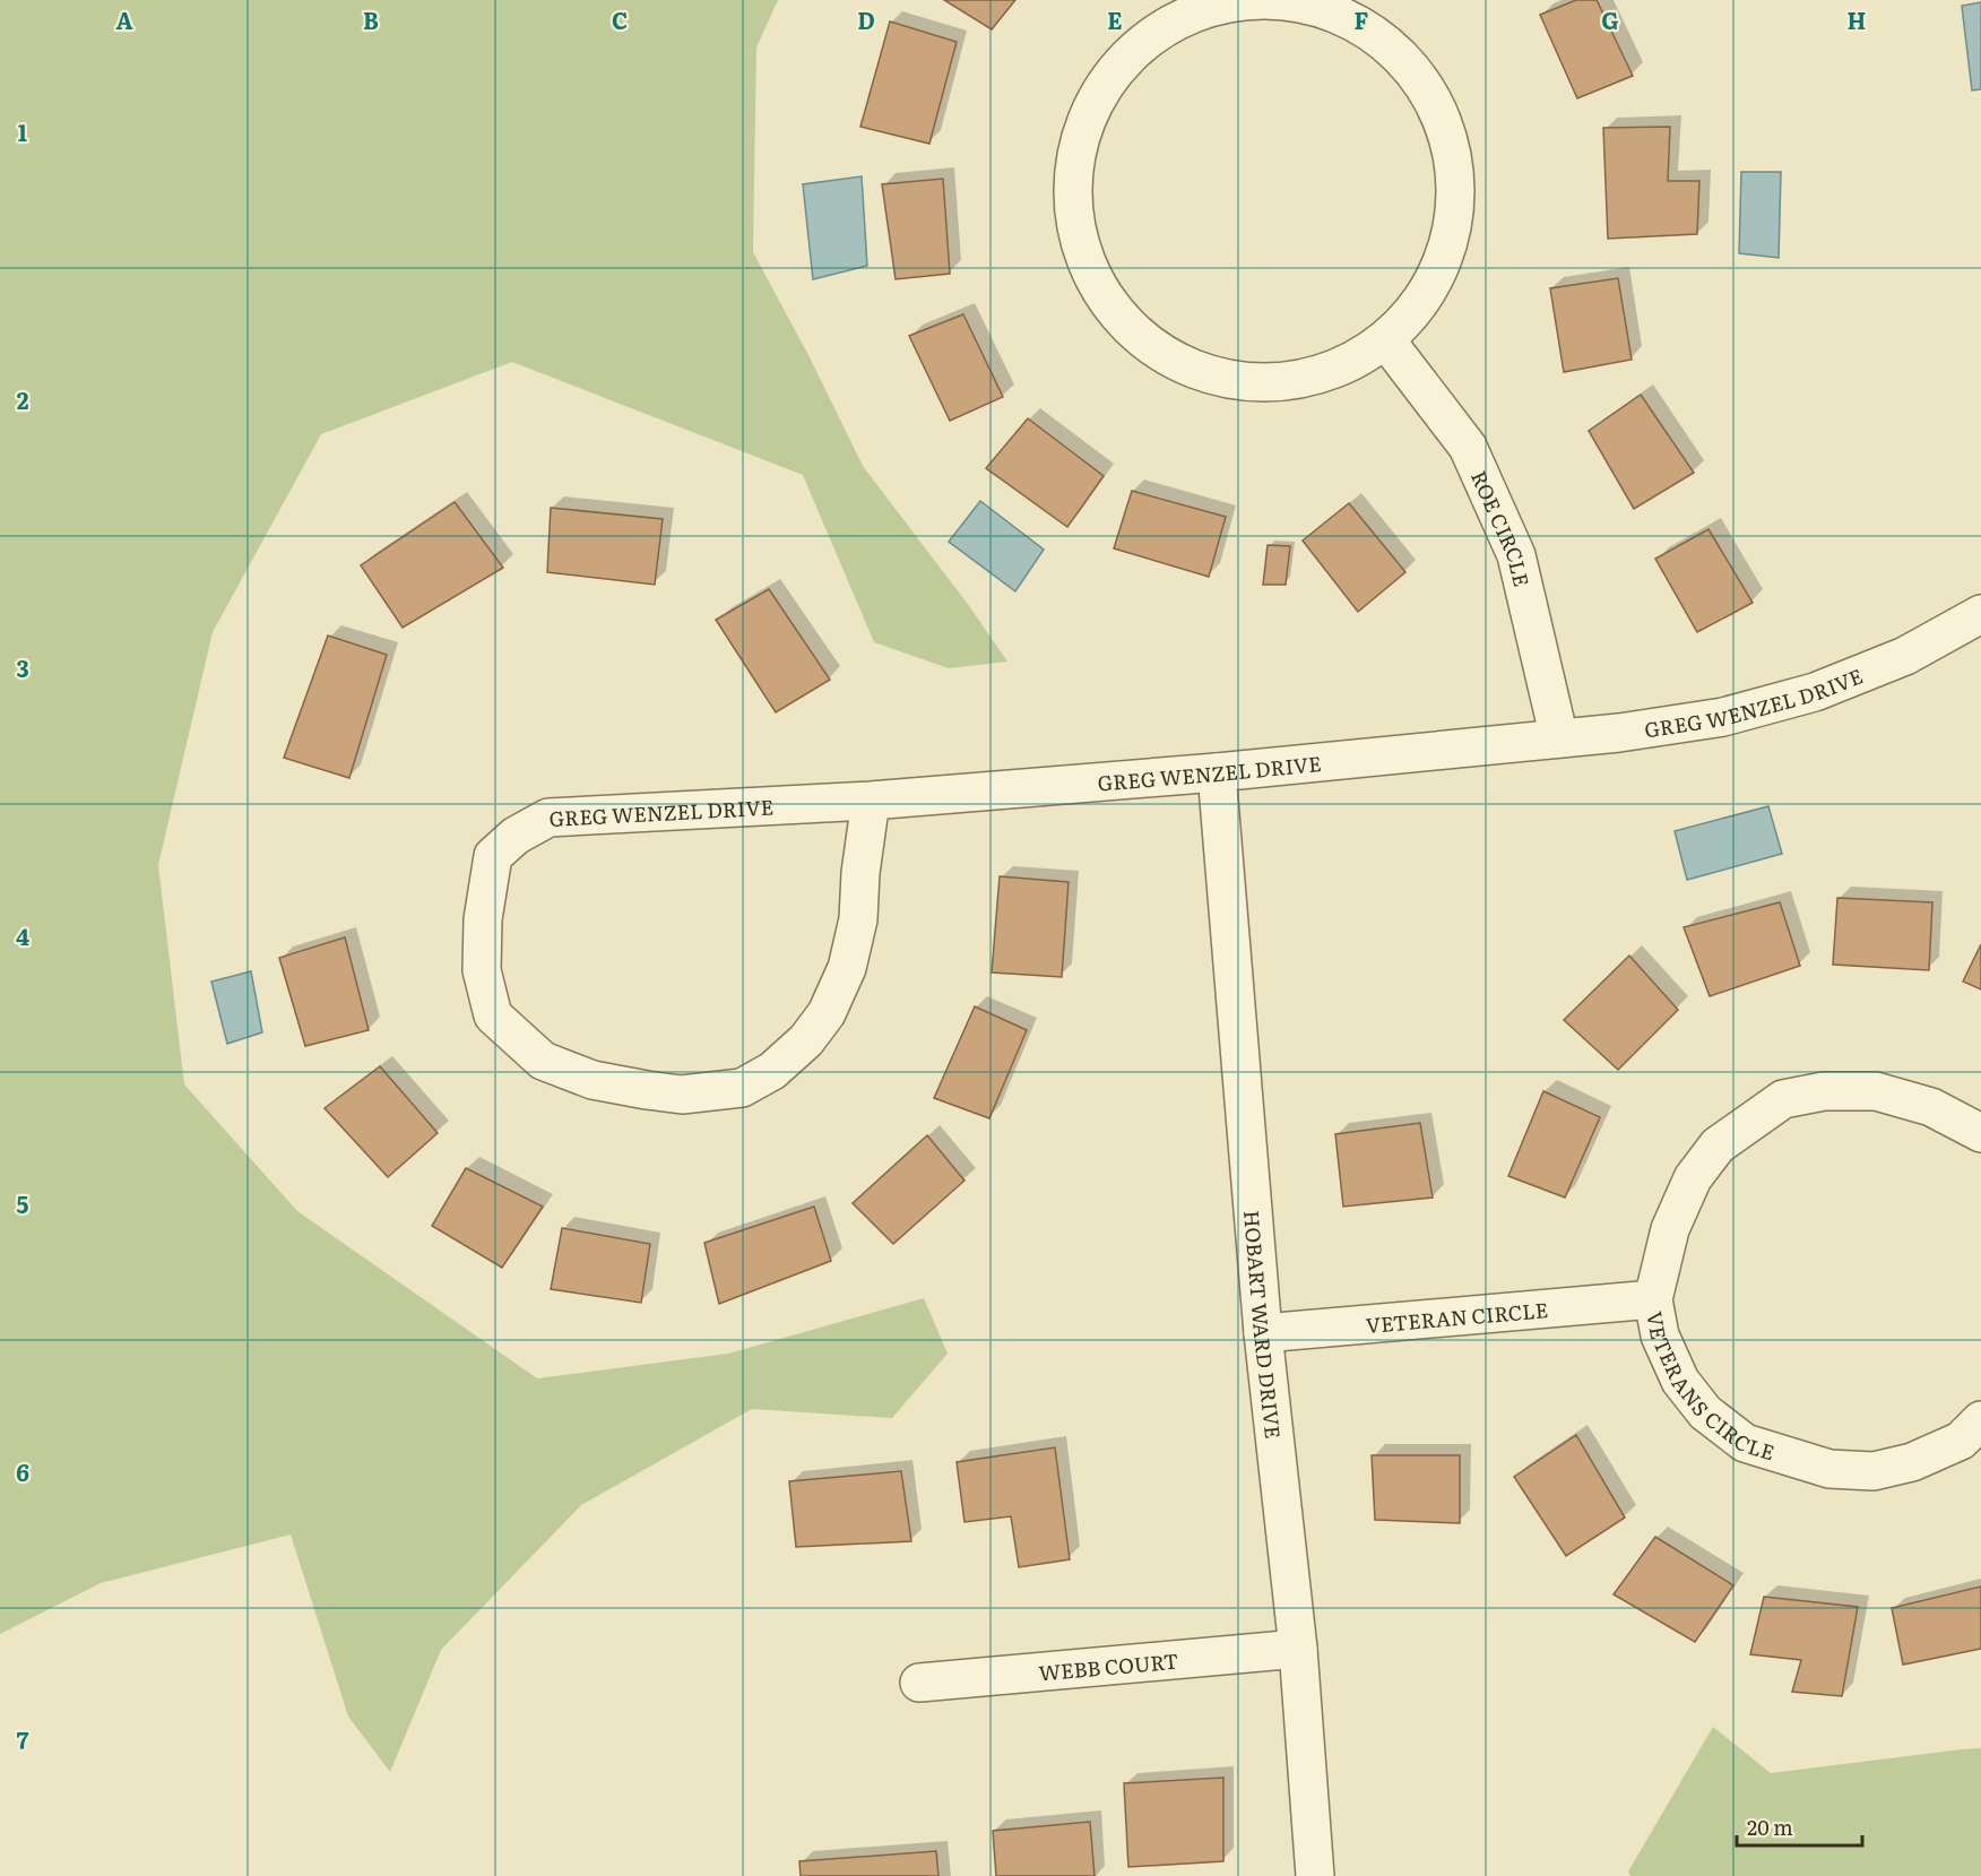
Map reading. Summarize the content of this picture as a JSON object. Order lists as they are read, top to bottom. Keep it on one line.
{"streets":{"street":["ROE CIRCLE","GREG WENZEL DRIVE","VETERAN CIRCLE","HOBART WARD DRIVE","VETERANS CIRCLE","WEBB COURT"]},"crossings":[["ROE CIRCLE","GREG WENZEL DRIVE"],["GREG WENZEL DRIVE","HOBART WARD DRIVE"],["VETERAN CIRCLE","HOBART WARD DRIVE"],["VETERAN CIRCLE","VETERANS CIRCLE"],["HOBART WARD DRIVE","WEBB COURT"]],"scale_bar":"20 m","grid":{"columns":["A","B","C","D","E","F","G","H"],"rows":["1","2","3","4","5","6","7"]}}
